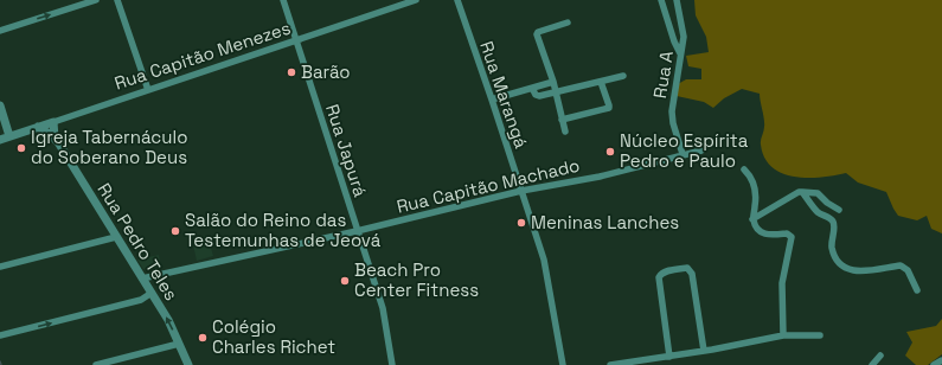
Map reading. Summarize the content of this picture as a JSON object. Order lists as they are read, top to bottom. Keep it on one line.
{"streets":{"street":["Rua Capitão Menezes","Rua A","Rua Marangá","Rua Japurá","Rua Capitão Machado","Rua Pedro Teles"]},"crossings":[["Rua Capitão Menezes","Rua Japurá"],["Rua Capitão Menezes","Rua Pedro Teles"],["Rua A","Rua Capitão Machado"],["Rua Marangá","Rua Capitão Machado"],["Rua Japurá","Rua Capitão Machado"],["Rua Capitão Machado","Rua Pedro Teles"]],"places":["Barão","Igreja Tabernáculo do Soberano Deus","Núcleo Espírita Pedro e Paulo","Meninas Lanches","Salão do Reino das Testemunhas de Jeová","Beach Pro Center Fitness","Colégio Charles Richet"]}
